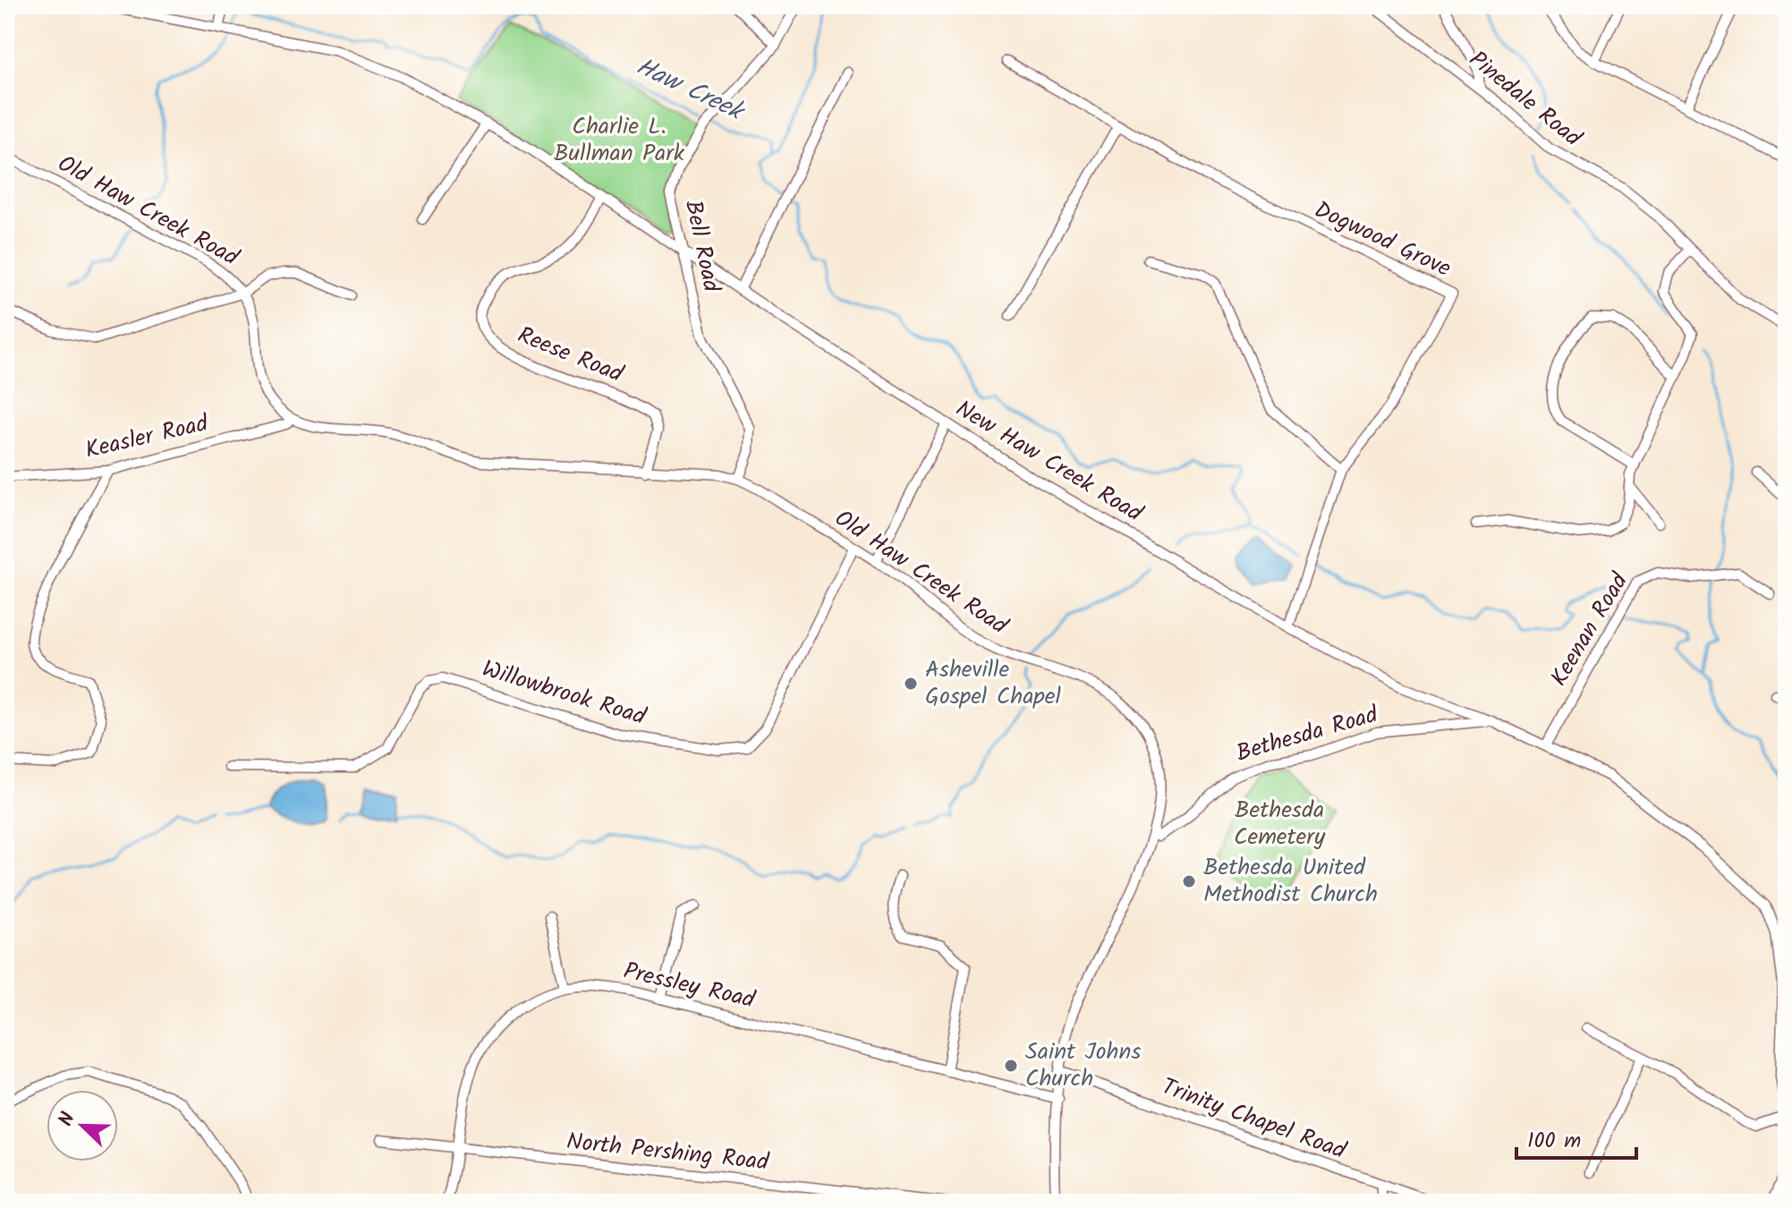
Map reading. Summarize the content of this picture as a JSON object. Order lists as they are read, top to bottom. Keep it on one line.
{"streets":{"street":["Pinedale Road","Old Haw Creek Road","Dogwood Grove","Bell Road","Reese Road","Keasler Road","New Haw Creek Road","Keenan Road","Willowbrook Road","Bethesda Road","Pressley Road","Trinity Chapel Road","North Pershing Road"]},"crossings":[["Old Haw Creek Road","Bell Road"],["Old Haw Creek Road","Reese Road"],["Old Haw Creek Road","Keasler Road"],["Old Haw Creek Road","Willowbrook Road"],["Old Haw Creek Road","Bethesda Road"],["Old Haw Creek Road","Pressley Road"],["Old Haw Creek Road","Trinity Chapel Road"],["Dogwood Grove","New Haw Creek Road"],["Bell Road","New Haw Creek Road"],["Reese Road","New Haw Creek Road"],["New Haw Creek Road","Keenan Road"],["New Haw Creek Road","Bethesda Road"],["Pressley Road","North Pershing Road"]],"water":["Haw Creek"],"parks":["Charlie L. Bullman Park","Bethesda Cemetery"],"places":["Asheville Gospel Chapel","Bethesda United Methodist Church","Saint Johns Church"],"scale_bar":"100 m","north":"top left"}
